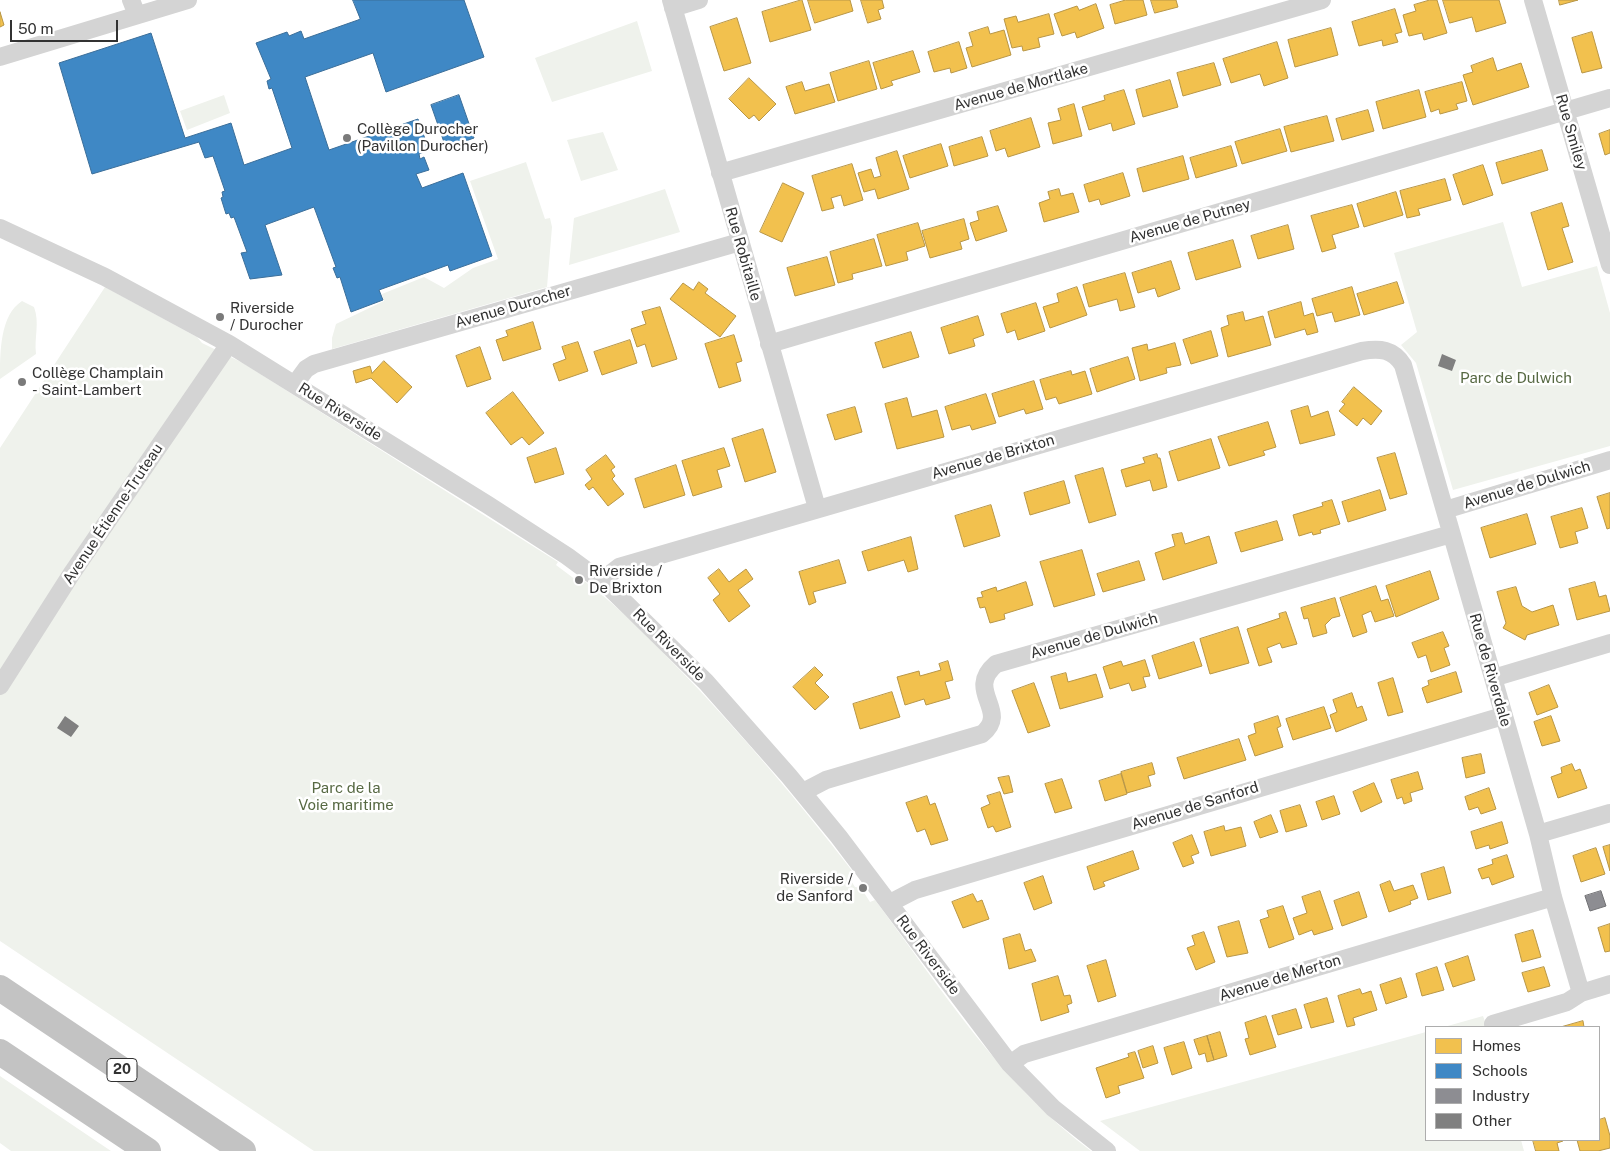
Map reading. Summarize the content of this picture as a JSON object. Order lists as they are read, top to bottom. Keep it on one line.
{"streets":{"highway":["20"],"street":["Avenue de Mortlake","Rue Smiley","Avenue de Putney","Rue Robitaille","Avenue Durocher","Rue Riverside","Avenue de Brixton","Avenue de Dulwich","Avenue Étienne-Truteau","Rue de Riverdale","Avenue de Sanford","Avenue de Merton"]},"crossings":[["Avenue de Mortlake","Rue Robitaille"],["Rue Smiley","Avenue de Putney"],["Avenue de Putney","Rue Robitaille"],["Rue Robitaille","Avenue Durocher"],["Rue Robitaille","Avenue de Brixton"],["Avenue Durocher","Rue Riverside"],["Rue Riverside","Avenue de Brixton"],["Rue Riverside","Avenue de Dulwich"],["Rue Riverside","Avenue Étienne-Truteau"],["Rue Riverside","Avenue de Sanford"],["Rue Riverside","Avenue de Merton"],["Avenue de Brixton","Rue de Riverdale"],["Avenue de Dulwich","Rue de Riverdale"],["Rue de Riverdale","Avenue de Sanford"],["Rue de Riverdale","Avenue de Merton"]],"parks":["Parc de Dulwich","Parc de la Voie maritime"],"places":["Collège Durocher (Pavillon Durocher)","Riverside / Durocher","Collège Champlain - Saint-Lambert","Riverside / De Brixton","Riverside / de Sanford"],"legend":["Homes","Schools","Industry","Other"],"scale_bar":"50 m"}
